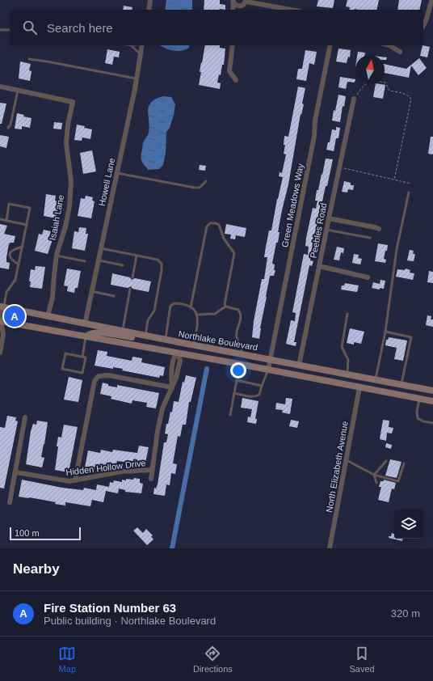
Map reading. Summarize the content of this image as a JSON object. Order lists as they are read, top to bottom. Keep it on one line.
{"streets":{"main road":["Northlake Boulevard"],"street":["Howell Lane","Green Meadows Way","Isaiah Lane","Peebles Road","North Elizabeth Avenue","Hidden Hollow Drive"]},"crossings":[["Howell Lane","Northlake Boulevard"],["Green Meadows Way","Northlake Boulevard"],["Isaiah Lane","Northlake Boulevard"],["Peebles Road","Northlake Boulevard"]],"scale_bar":"100 m","north":"top","page":{"search":"Search here","pins":"A","scale":"100 m","heading":"Nearby","list":[{"mark":"A","name":"Fire Station Number 63","note":"Public building · Northlake Boulevard","value":"320 m"}],"nav":["Map","Directions","Saved"]}}
